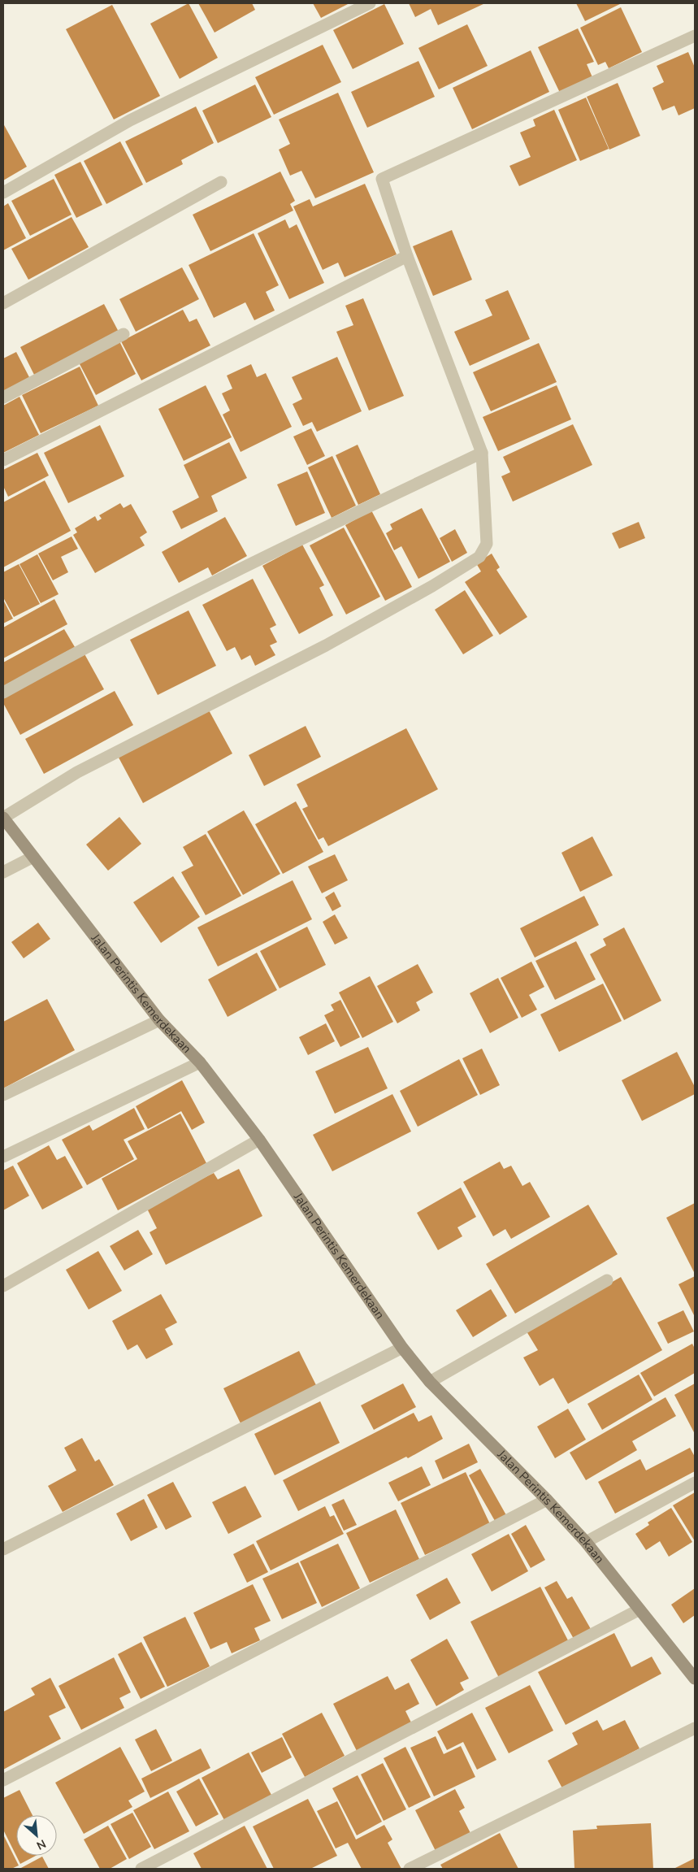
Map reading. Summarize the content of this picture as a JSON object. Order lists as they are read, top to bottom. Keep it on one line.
{"streets":{"street":["Jalan Perintis Kemerdekaan"]},"north":"bottom right"}
